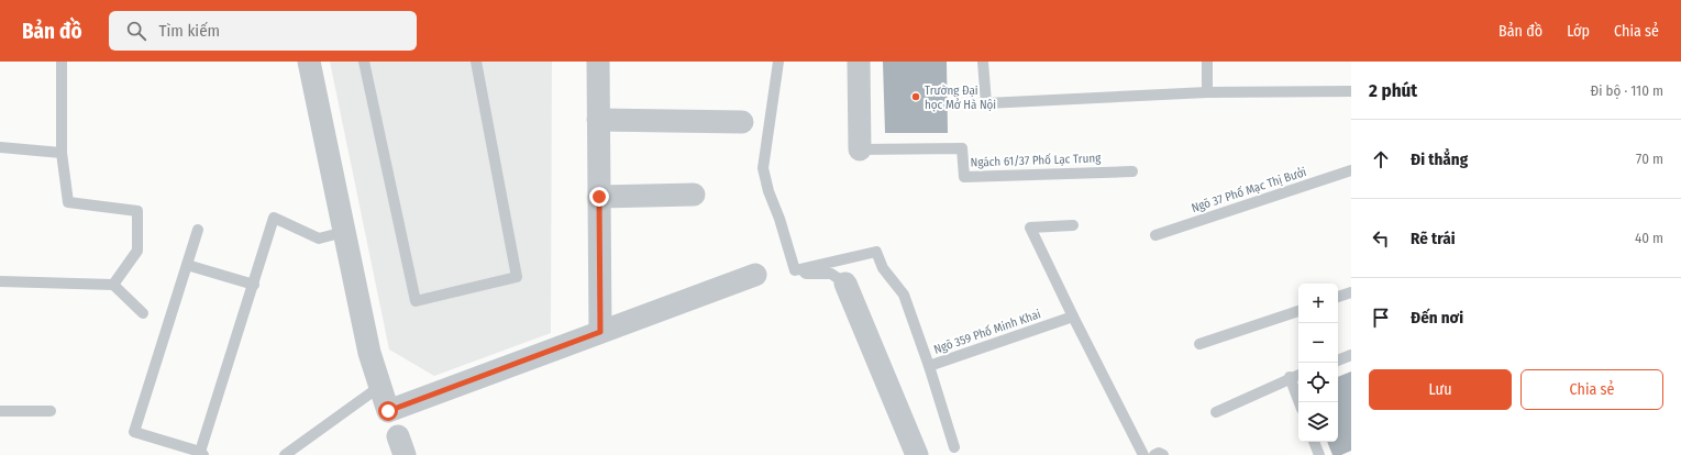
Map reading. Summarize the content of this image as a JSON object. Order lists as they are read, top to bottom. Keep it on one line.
{"streets":{"lane":["Ngách 61/37 Phố Lạc Trung","Ngõ 37 Phố Mạc Thị Bưởi","Ngõ 359 Phố Minh Khai"]},"places":["Trường Đại học Mở Hà Nội"],"page":{"header":"Bản đồ","search":"Tìm kiếm","nav":["Bản đồ","Lớp","Chia sẻ"],"heading":["2 phút","Đi bộ · 110 m"],"list":[["Đi thẳng","70 m"],["Rẽ trái","40 m"],"Đến nơi"],"map_buttons":["+","−"],"buttons":["Lưu","Chia sẻ"]}}
